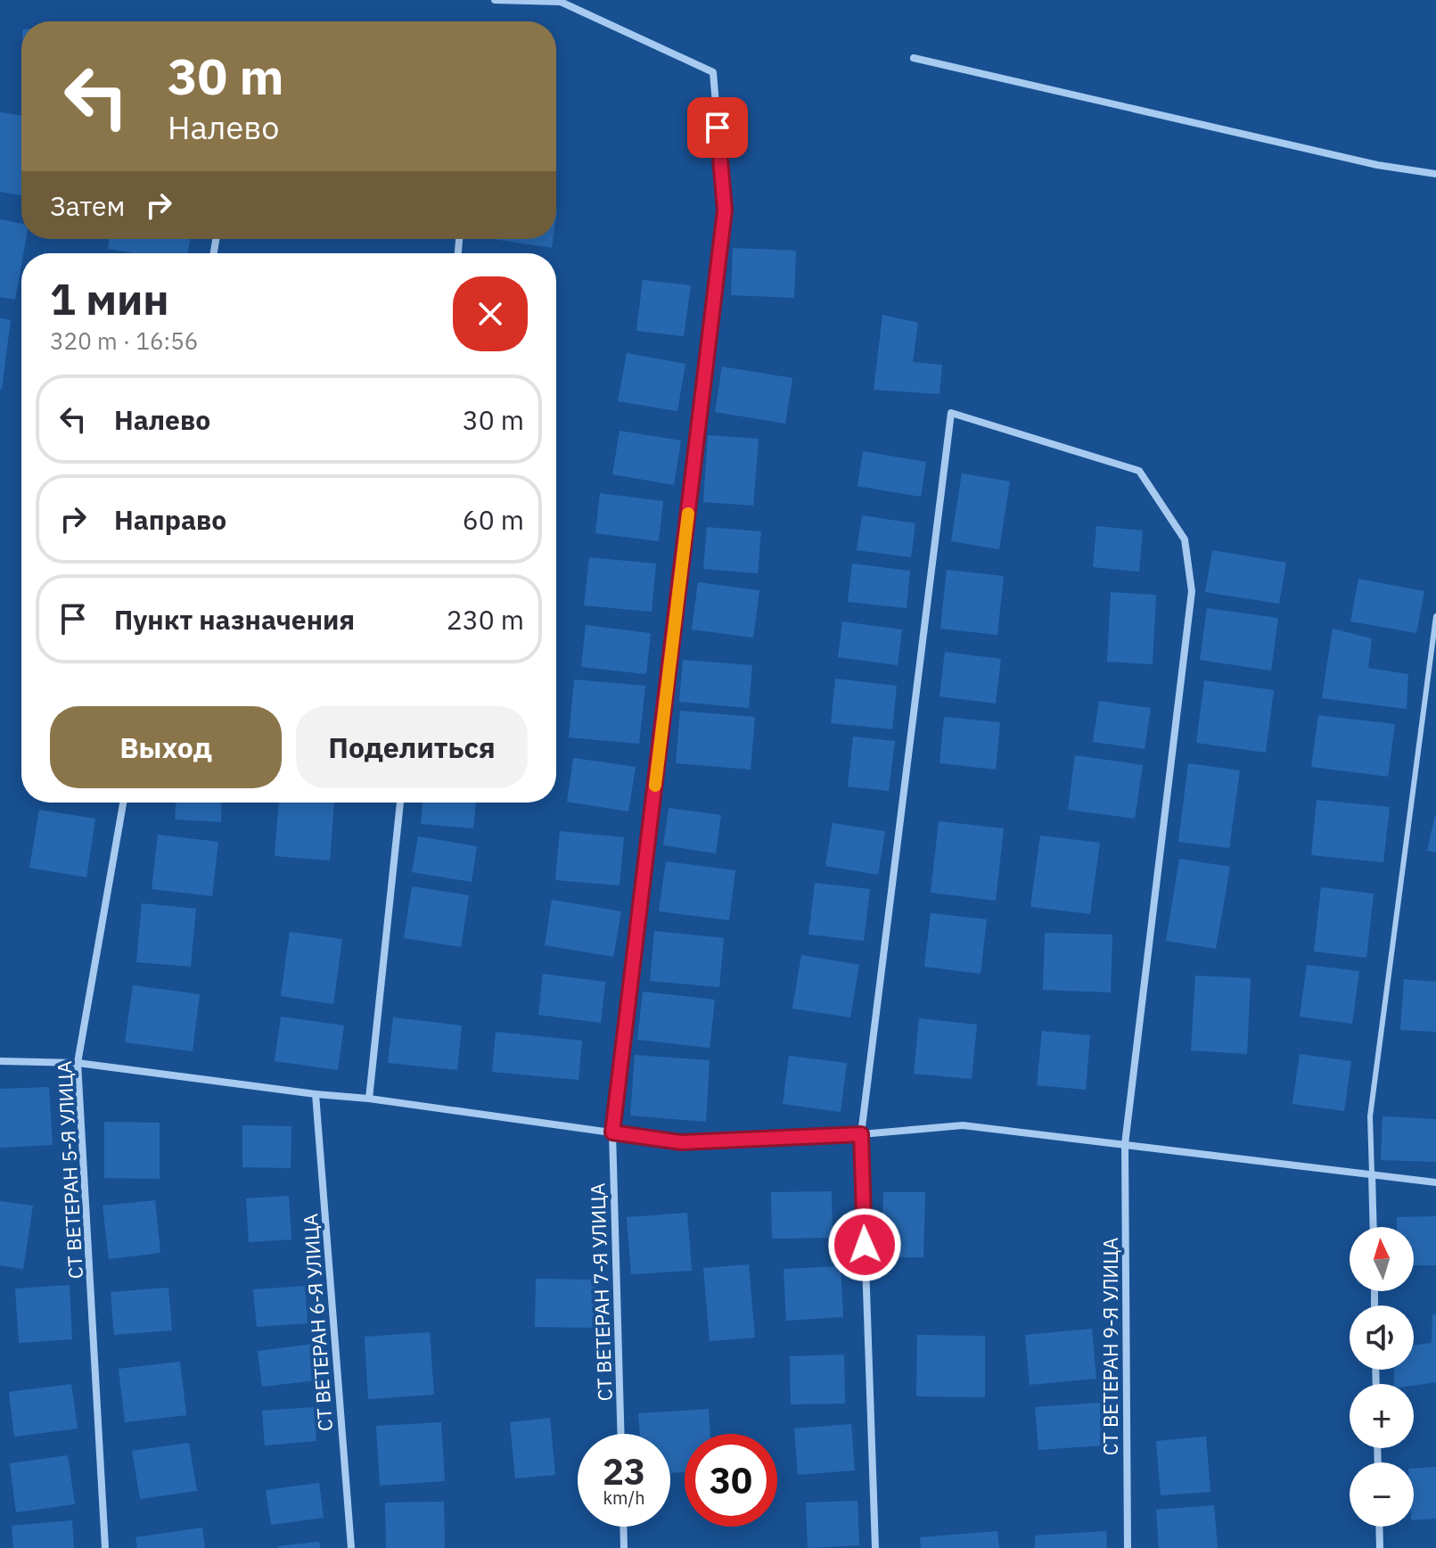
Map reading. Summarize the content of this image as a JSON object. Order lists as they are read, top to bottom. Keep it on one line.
{"streets":{"street":["СТ ВЕТЕРАН 5-Я УЛИЦА","СТ ВЕТЕРАН 7-Я УЛИЦА","СТ ВЕТЕРАН 6-Я УЛИЦА","СТ ВЕТЕРАН 9-Я УЛИЦА"]},"north":"top","page":{"turn":["30 m","Налево"],"then":"Затем","heading":["1 мин","320 m · 16:56"],"list":[{"name":"Налево","value":"30 m"},{"name":"Направо","value":"60 m"},{"name":"Пункт назначения","value":"230 m"}],"buttons":["Выход","Поделиться"],"map_buttons":["+","−"],"speed":"23 km/h","limit":"30"}}
